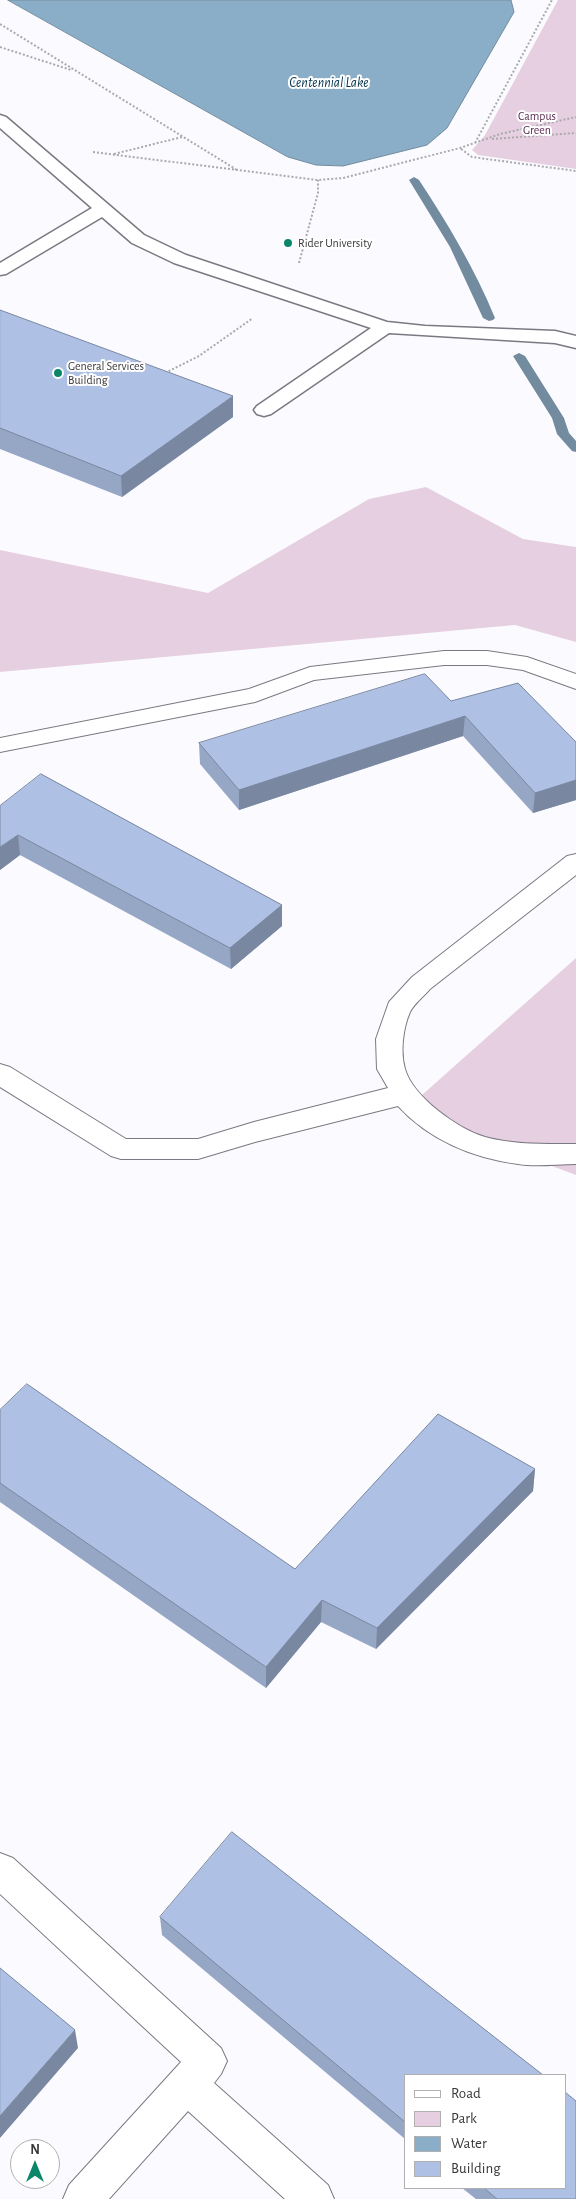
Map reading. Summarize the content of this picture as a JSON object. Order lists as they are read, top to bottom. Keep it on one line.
{"water":["Centennial Lake"],"parks":["Campus Green"],"places":["Rider University","General Services Building"],"legend":["Road","Park","Water","Building"],"north":"top"}
